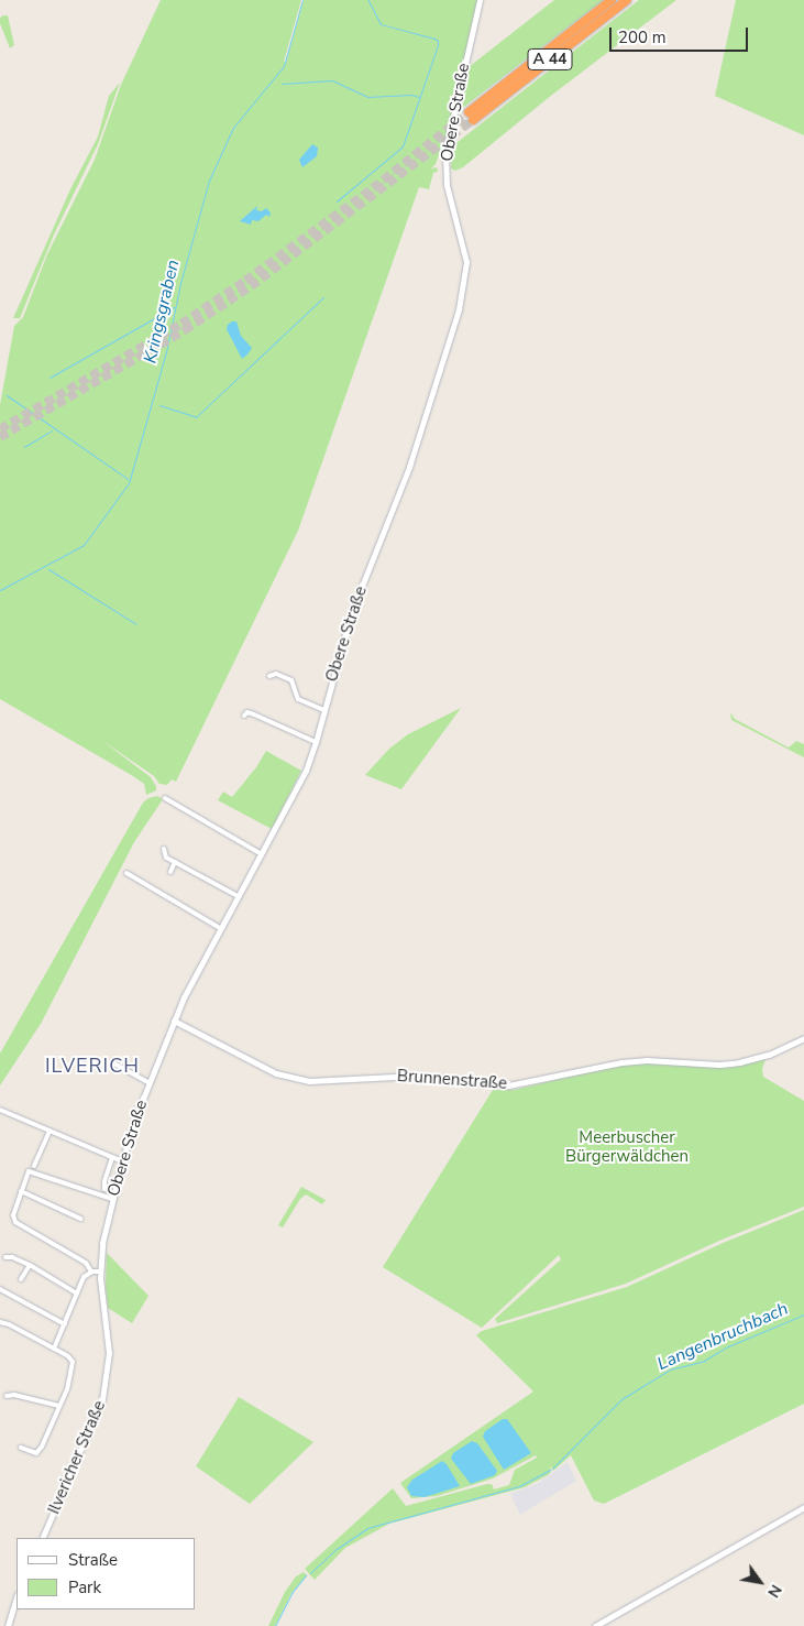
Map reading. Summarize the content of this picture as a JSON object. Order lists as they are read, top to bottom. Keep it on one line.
{"streets":{"highway":["A 44"],"street":["Obere Straße","Brunnenstraße","Ilvericher Straße"]},"crossings":[["Obere Straße","Brunnenstraße"],["Obere Straße","Ilvericher Straße"]],"districts":["ILVERICH"],"water":["Kringsgraben","Langenbruchbach"],"parks":["Meerbuscher Bürgerwäldchen"],"legend":["Straße","Park"],"scale_bar":"200 m","north":"bottom right"}
